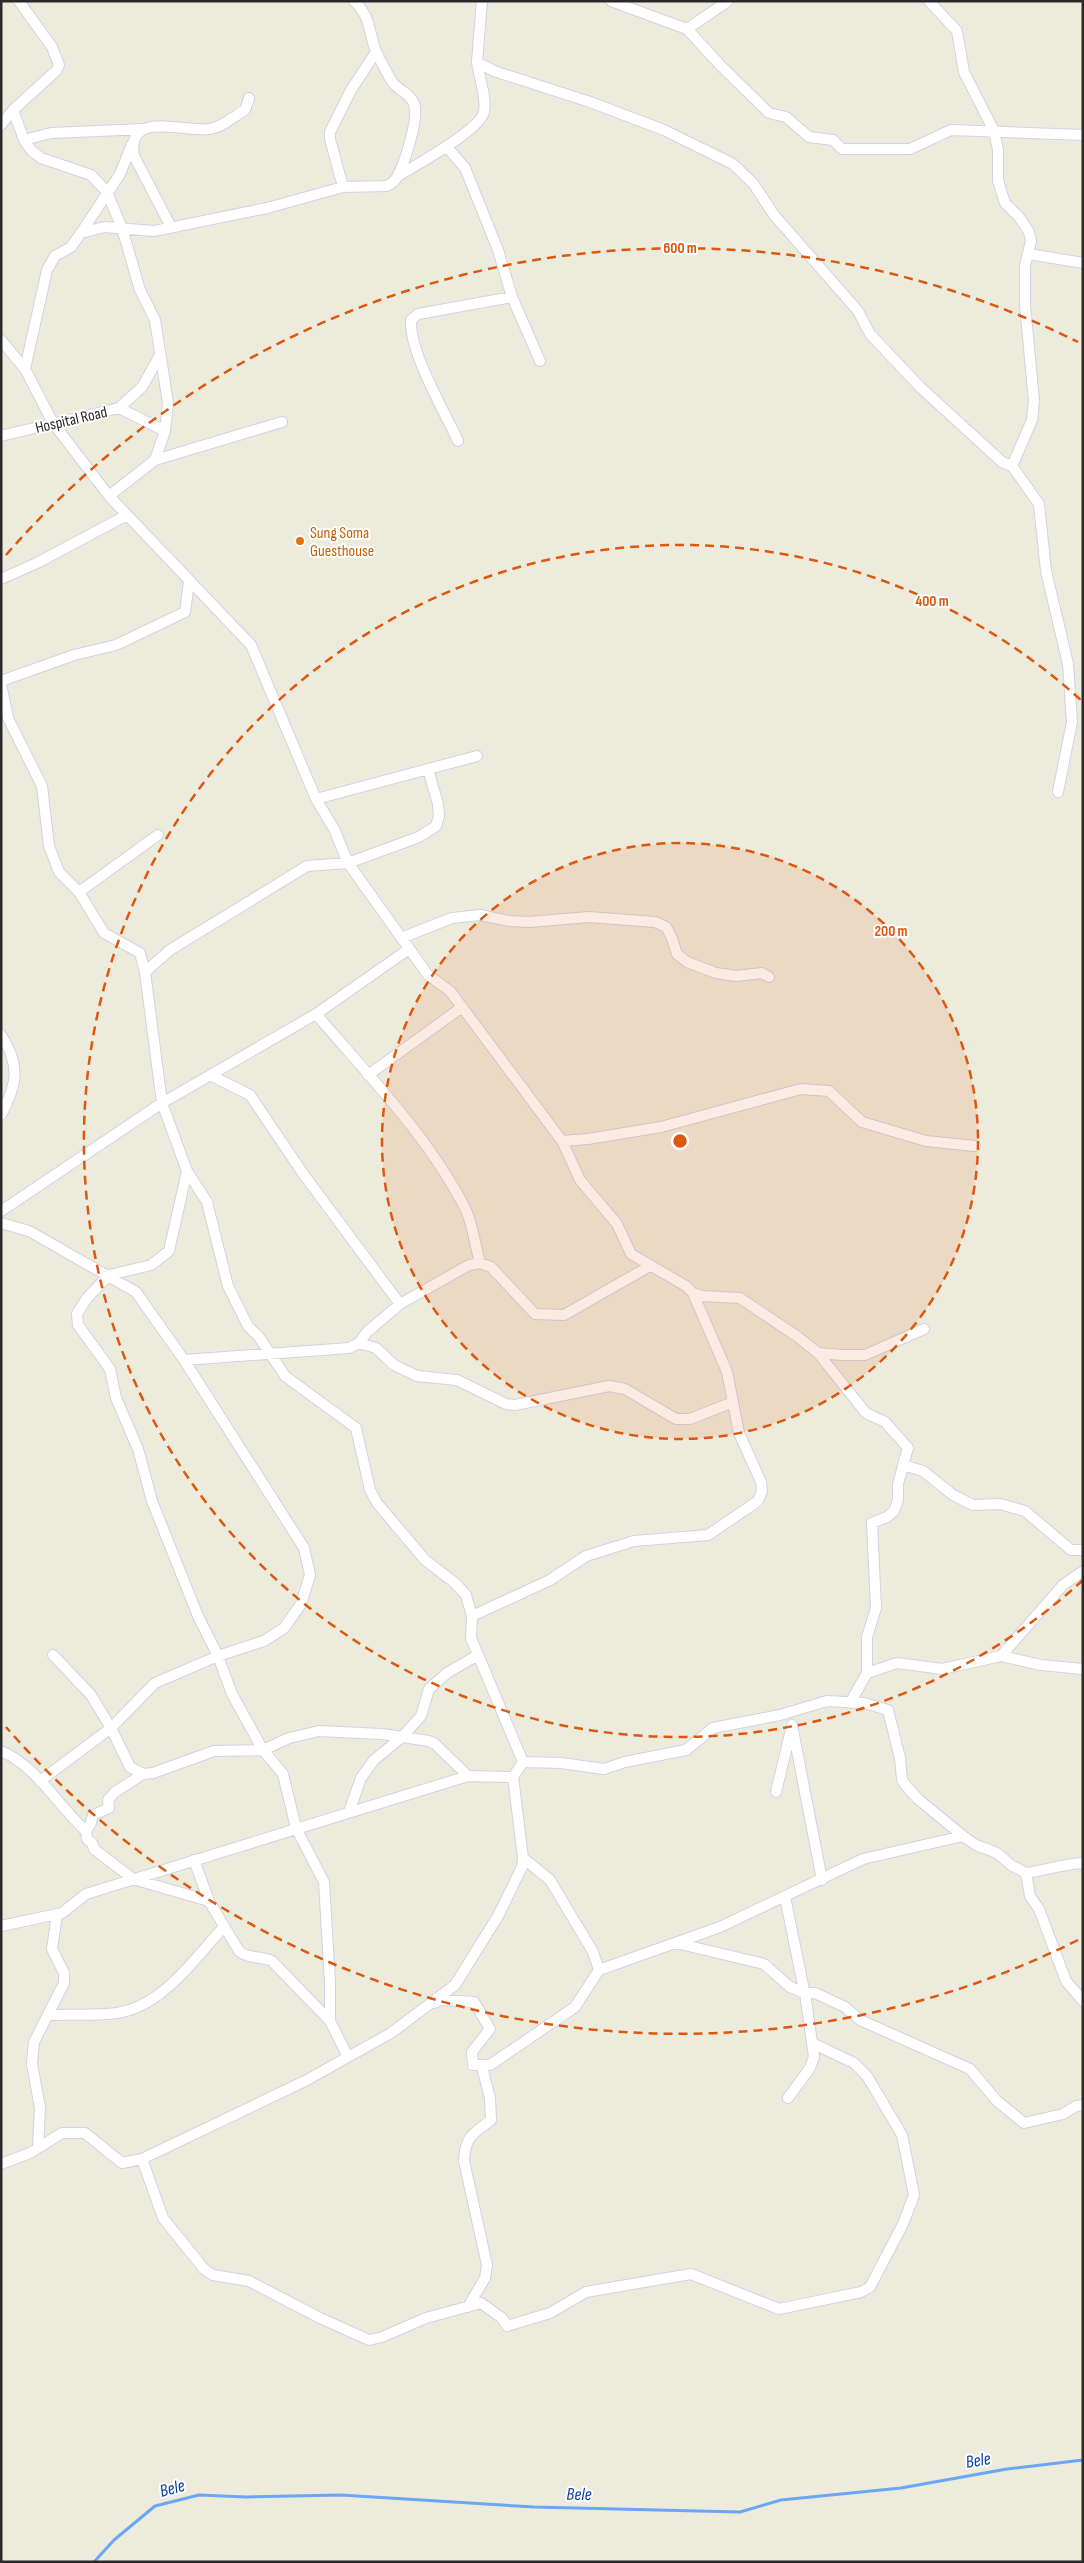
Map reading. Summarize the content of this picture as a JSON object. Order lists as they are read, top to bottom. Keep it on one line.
{"streets":{"street":["Hospital Road"]},"water":["Bele"],"places":["Sung Soma Guesthouse"],"rings":["600 m","400 m","200 m"]}
